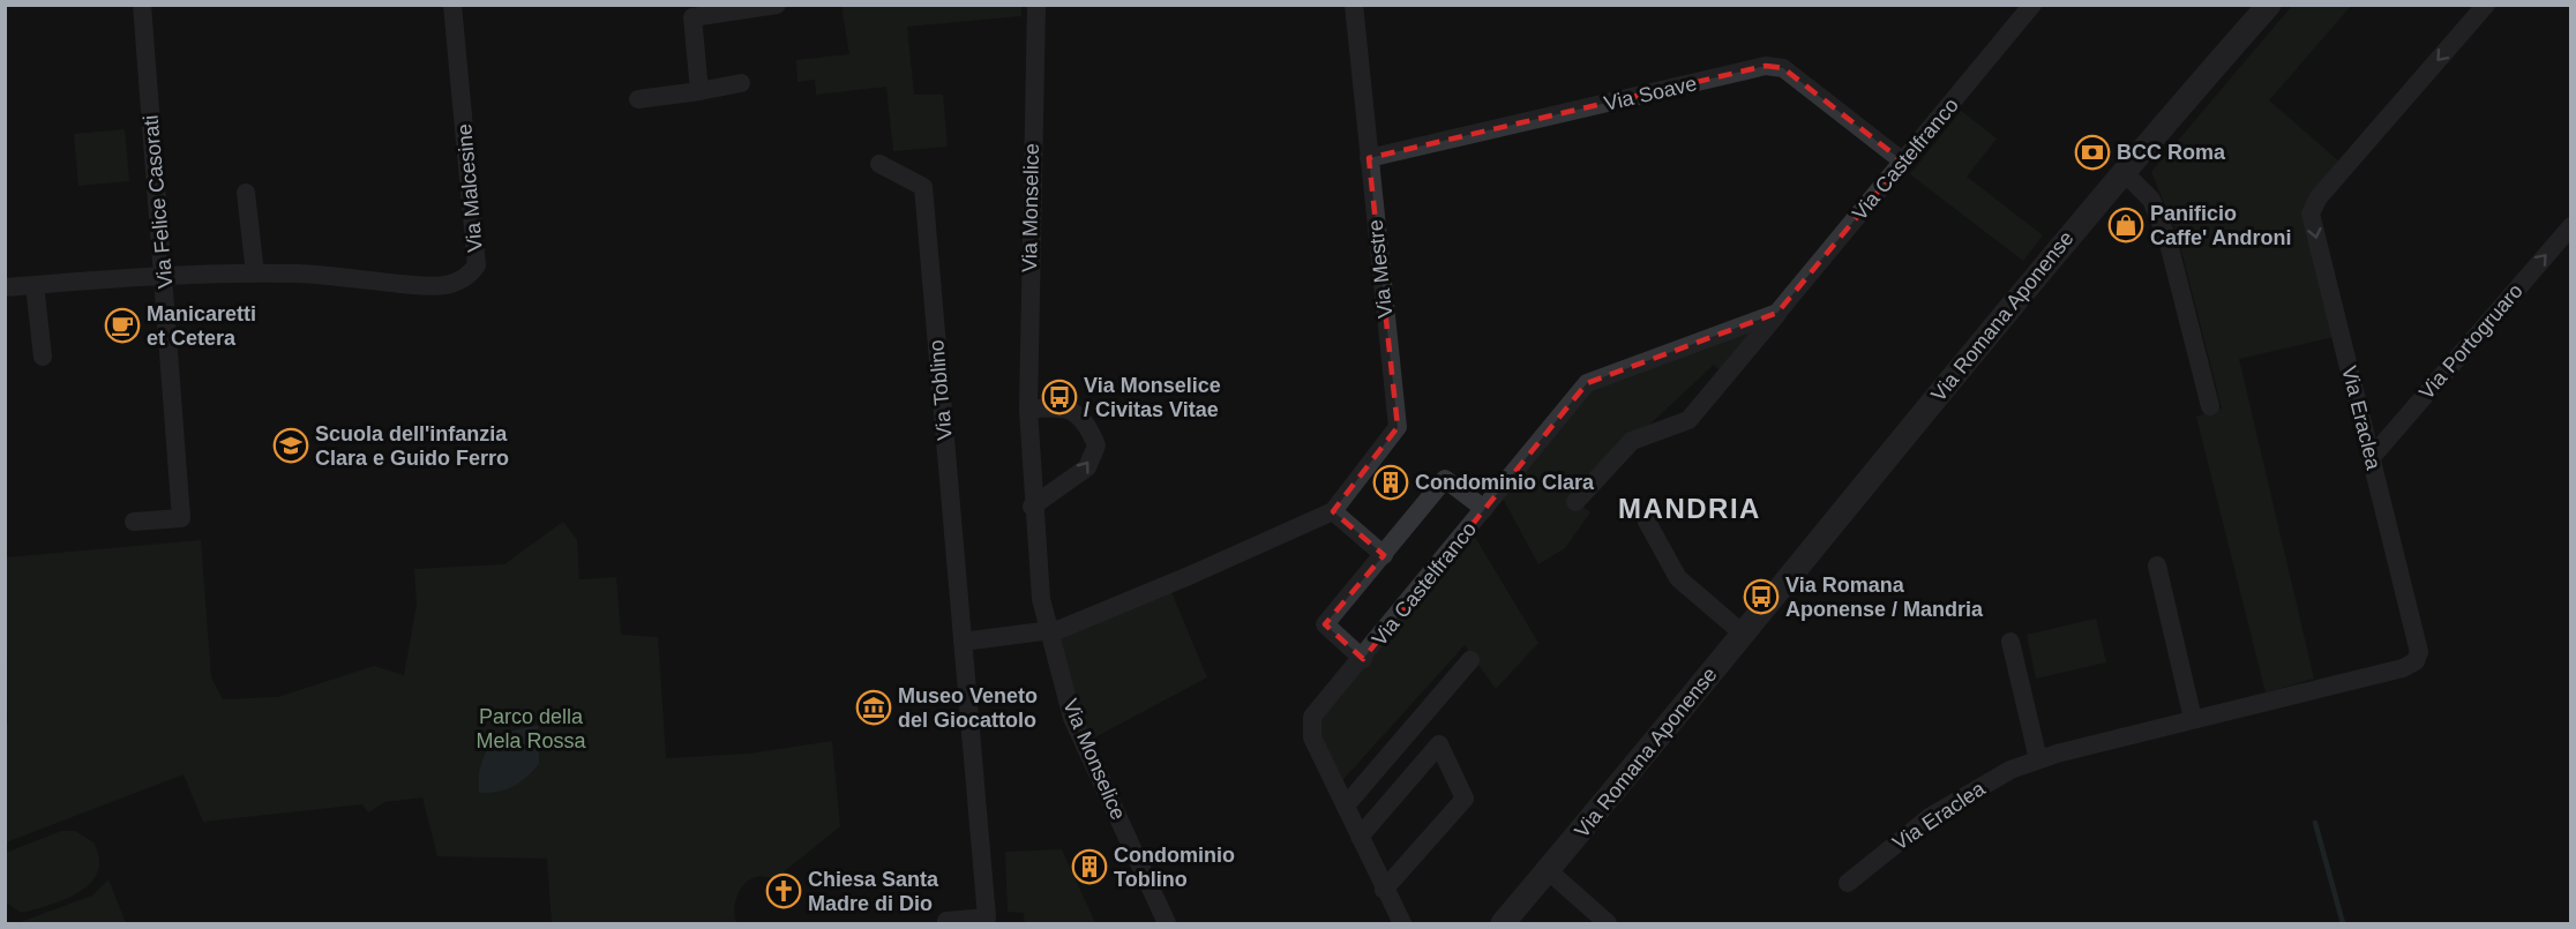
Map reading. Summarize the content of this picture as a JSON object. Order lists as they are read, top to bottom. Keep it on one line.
{"streets":{"street":["Via Soave","Via Castelfranco","Via Malcesine","Via Felice Casorati","Via Monselice","Via Mestre","Via Romana Aponense","Via Portogruaro","Via Toblino","Via Eraclea"]},"crossings":[["Via Soave","Via Castelfranco"],["Via Soave","Via Mestre"],["Via Malcesine","Via Felice Casorati"],["Via Monselice","Via Mestre"],["Via Portogruaro","Via Eraclea"]],"one_way":["Via Portogruaro"],"districts":["MANDRIA"],"parks":["Parco della Mela Rossa"],"places":{"bank":["BCC Roma"],"shop":["Panificio Caffe' Androni"],"cafe":["Manicaretti et Cetera"],"bus stop":["Via Monselice / Civitas Vitae","Via Romana Aponense / Mandria"],"school or university":["Scuola dell'infanzia Clara e Guido Ferro"],"building":["Condominio Clara","Condominio Toblino"],"museum":["Museo Veneto del Giocattolo"],"church":["Chiesa Santa Madre di Dio"]}}
